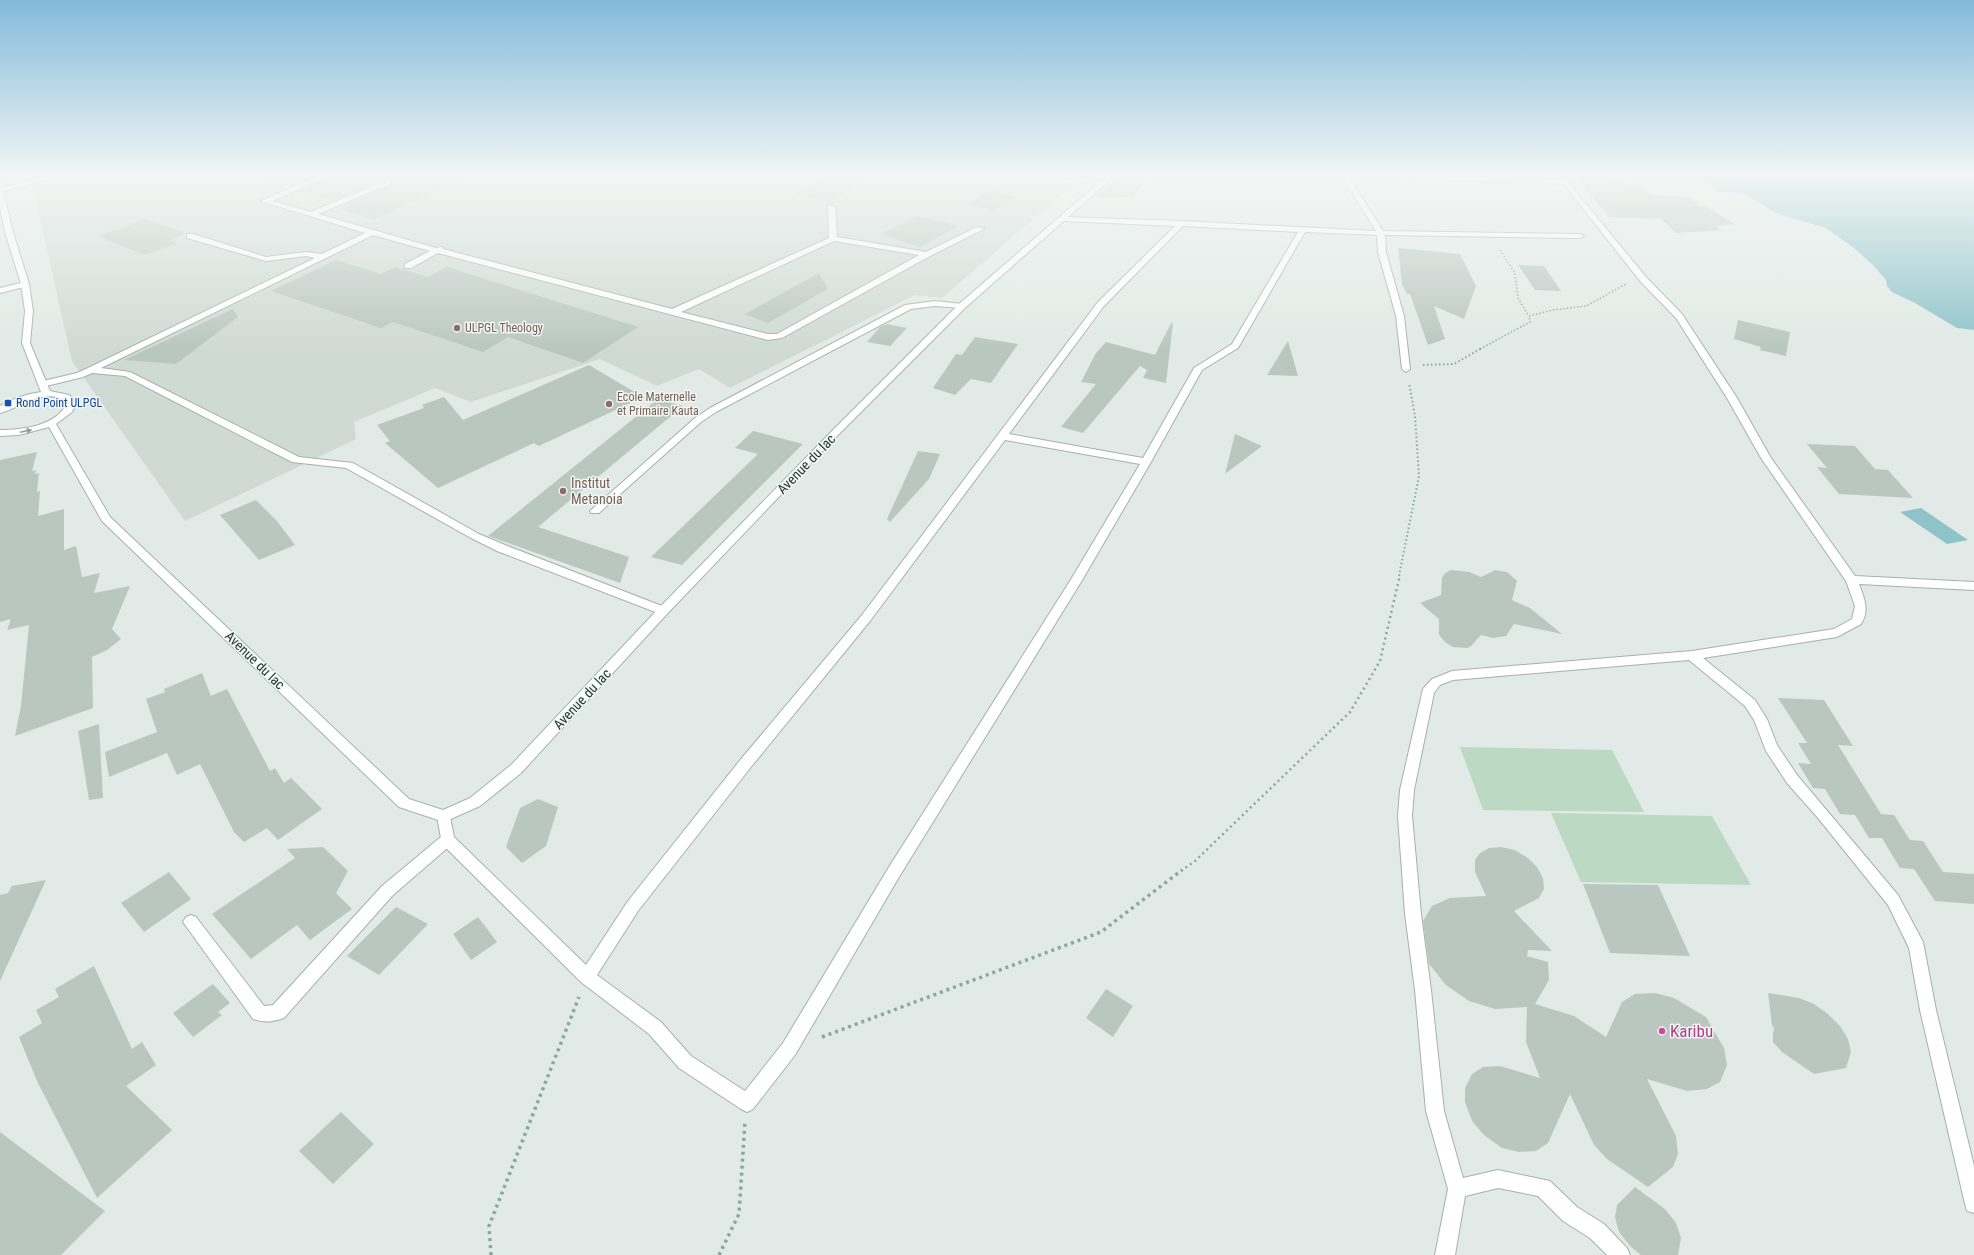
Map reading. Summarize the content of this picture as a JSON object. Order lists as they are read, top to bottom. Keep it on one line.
{"streets":{"street":["Avenue du lac"]},"places":{"other":["ULPGL Theology","Ecole Maternelle et Primaire Kauta","Institut Metanoia","Karibu"],"transit":["Rond Point ULPGL"]}}
